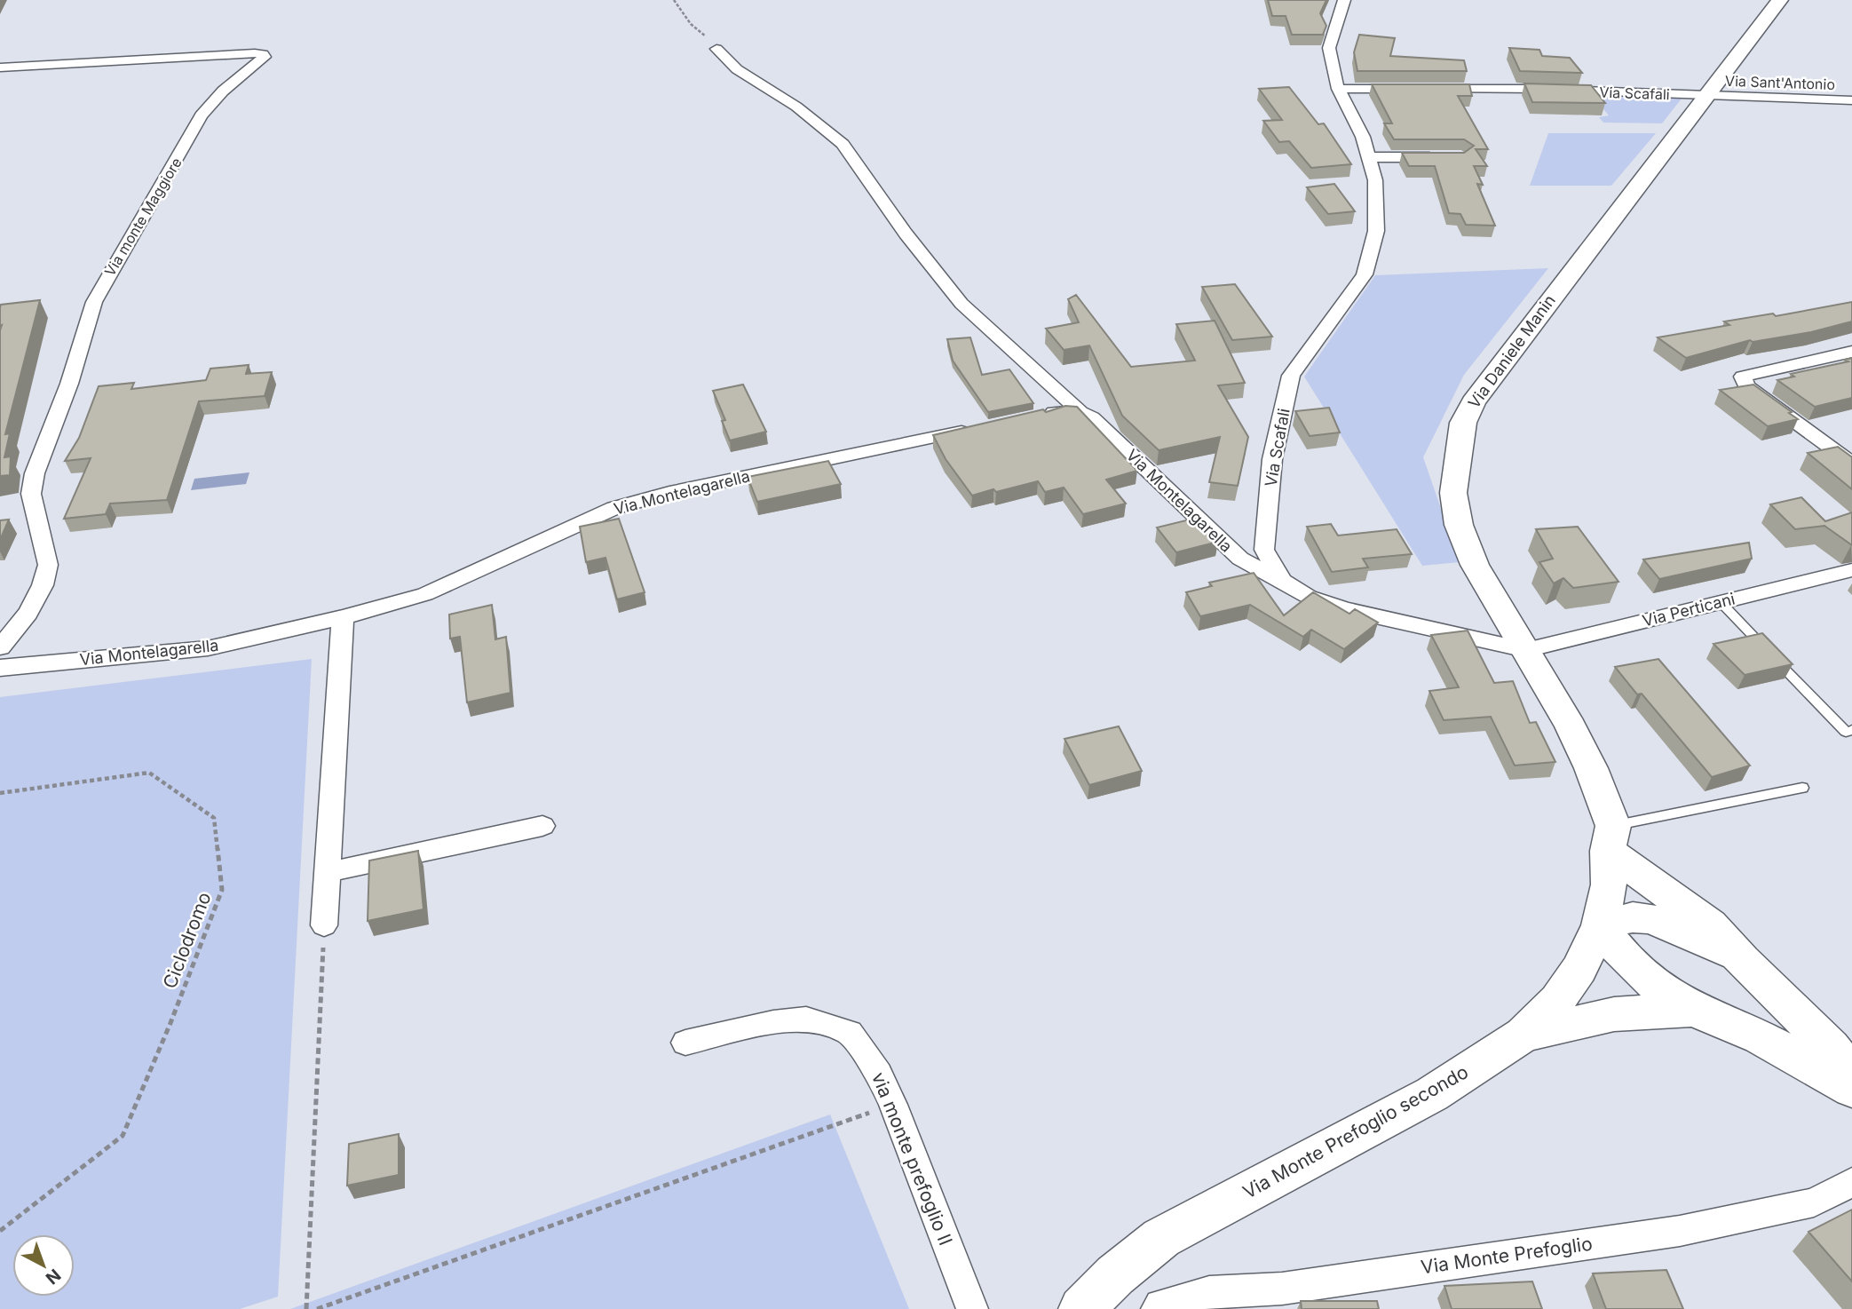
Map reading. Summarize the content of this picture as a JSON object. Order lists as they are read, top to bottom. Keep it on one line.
{"streets":{"main road":["Via Daniele Manin","Via Monte Prefoglio secondo"],"street":["Via Sant'Antonio","Via Scafali","Via monte Maggiore","Via Montelagarella","Via Perticani","via monte prefoglio II","Via Monte Prefoglio"],"path":["Ciclodromo"]},"crossings":[["Via Sant'Antonio","Via Scafali"],["Via Sant'Antonio","Via Daniele Manin"],["Via Scafali","Via Daniele Manin"],["Via Scafali","Via Montelagarella"],["Via Scafali","Via Perticani"],["Via Daniele Manin","Via Perticani"],["Via Daniele Manin","Via Monte Prefoglio secondo"]],"north":"bottom right"}
